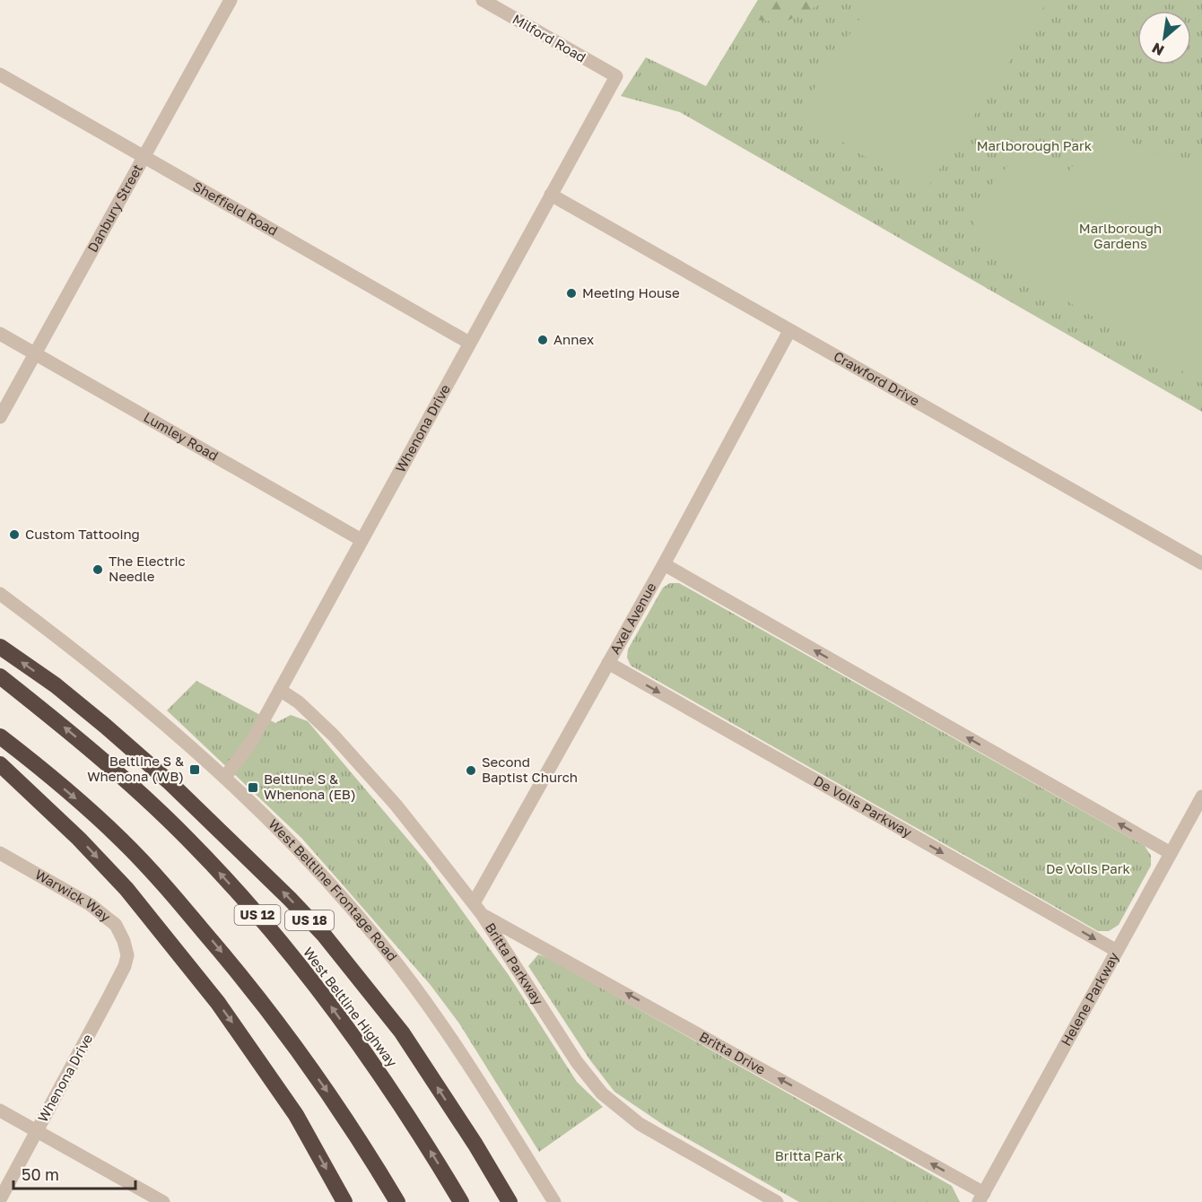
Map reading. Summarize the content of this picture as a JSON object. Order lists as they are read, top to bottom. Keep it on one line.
{"streets":{"highway":["US 12","US 18","West Beltline Highway"],"street":["Milford Road","Danbury Street","Sheffield Road","Crawford Drive","Whenona Drive","Lumley Road","Axel Avenue","De Volis Parkway","West Beltline Frontage Road","Warwick Way","Britta Parkway","Helene Parkway","Britta Drive"]},"crossings":[["Milford Road","Whenona Drive"],["Danbury Street","Sheffield Road"],["Danbury Street","Lumley Road"],["Sheffield Road","Whenona Drive"],["Crawford Drive","Whenona Drive"],["Crawford Drive","Axel Avenue"],["Whenona Drive","Lumley Road"],["Whenona Drive","West Beltline Frontage Road"],["Whenona Drive","Warwick Way"],["Whenona Drive","Britta Parkway"],["Axel Avenue","De Volis Parkway"],["Axel Avenue","Britta Parkway"],["Axel Avenue","Britta Drive"],["De Volis Parkway","Helene Parkway"],["Britta Parkway","Britta Drive"],["Helene Parkway","Britta Drive"]],"one_way":["Britta Drive"],"parks":["Marlborough Park","Marlborough Gardens","De Volis Park","Britta Park"],"places":{"other":["Meeting House","Annex","Custom Tattooing","The Electric Needle","Second Baptist Church"],"transit":["Beltline S & Whenona (WB)","Beltline S & Whenona (EB)"]},"scale_bar":"50 m","north":"bottom left"}
